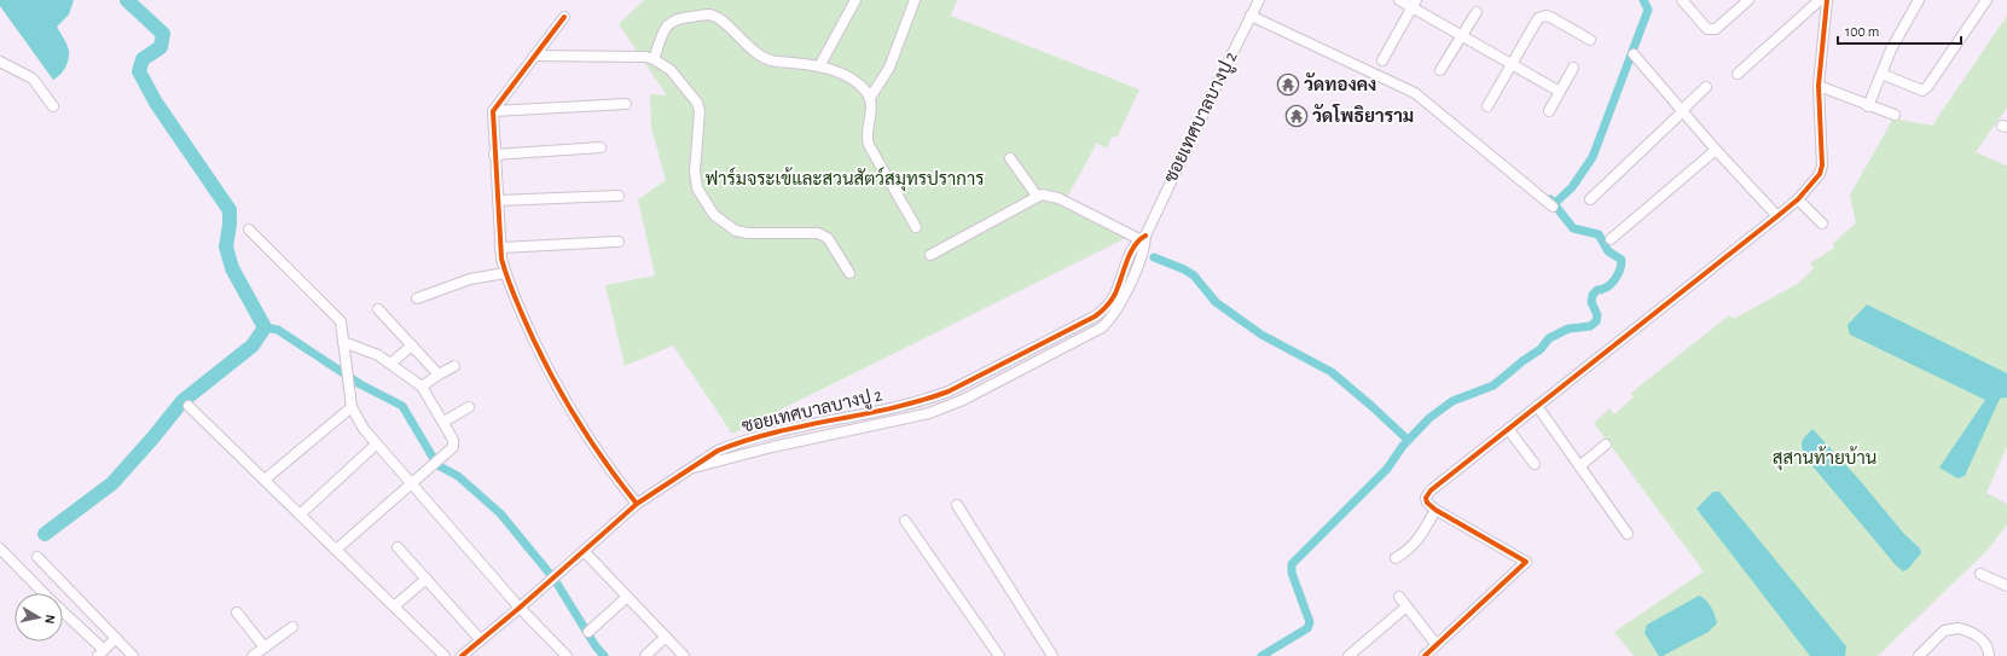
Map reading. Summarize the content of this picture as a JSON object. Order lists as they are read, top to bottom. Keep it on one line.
{"streets":{"street":["ซอยเทศบาลบางปู 2"]},"parks":["ฟาร์มจระเข้และสวนสัตว์สมุทรปราการ","สุสานท้ายบ้าน"],"places":{"temple":["วัดทองคง","วัดโพธิยาราม"]},"scale_bar":"100 m","north":"right"}
